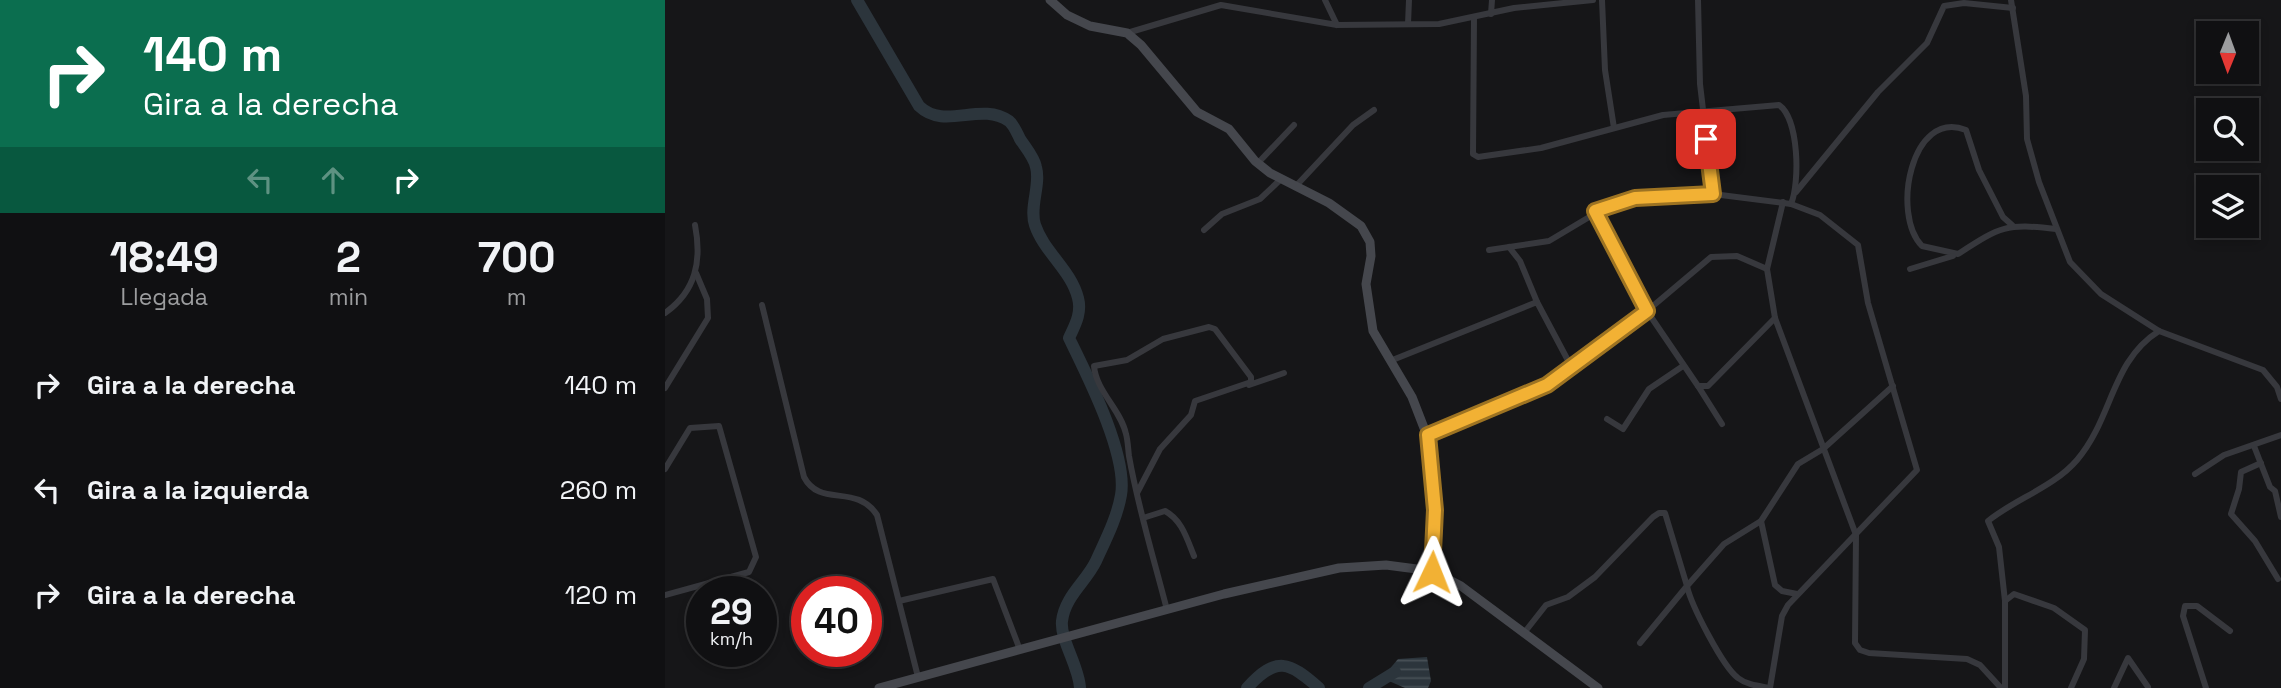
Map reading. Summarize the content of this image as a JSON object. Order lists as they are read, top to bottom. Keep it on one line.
{"north":"bottom","page":{"turn":["140 m","Gira a la derecha"],"eta":["18:49","Llegada","2","min","700","m"],"list":[{"name":"Gira a la derecha","value":"140 m"},{"name":"Gira a la izquierda","value":"260 m"},{"name":"Gira a la derecha","value":"120 m"}],"speed":"29 km/h","limit":"40"}}
